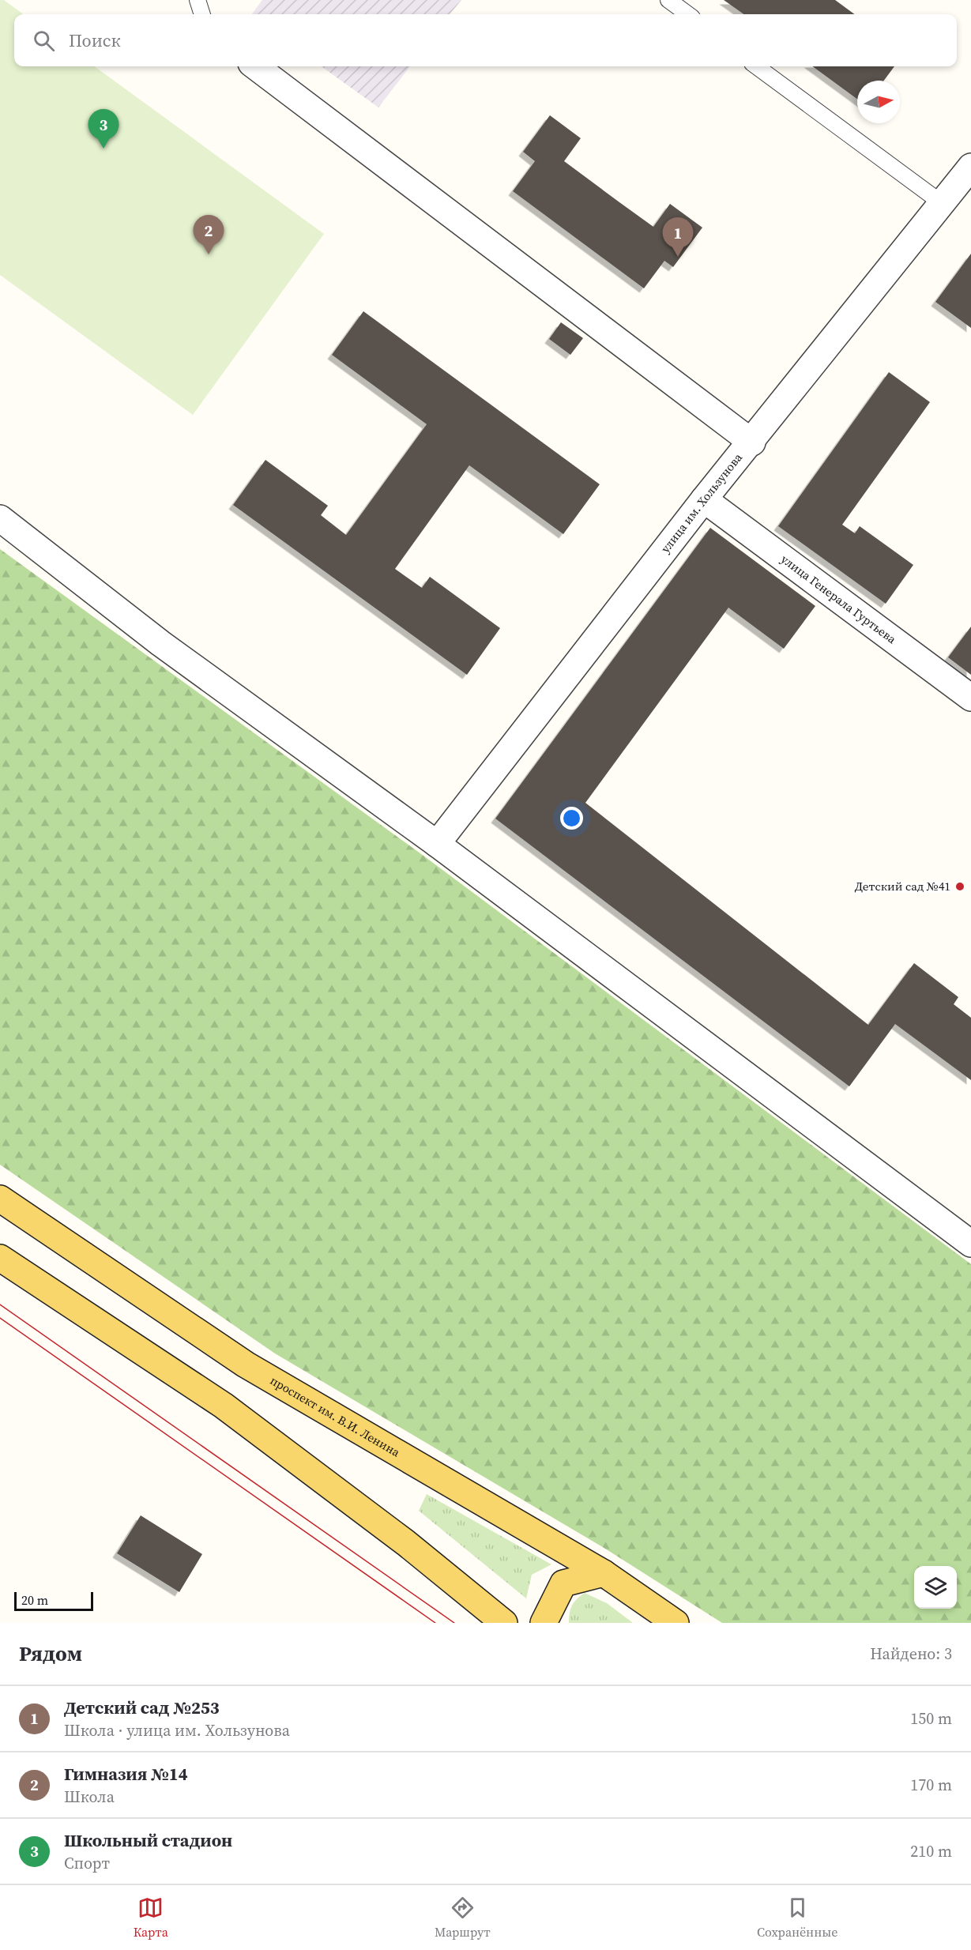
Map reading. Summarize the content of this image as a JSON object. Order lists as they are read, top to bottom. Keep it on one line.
{"streets":{"main road":["проспект им. В.И. Ленина"],"street":["улица им. Хользунова","улица Генерала Гуртьева"]},"crossings":[["улица им. Хользунова","улица Генерала Гуртьева"]],"places":["Детский сад №41"],"scale_bar":"20 m","north":"right","page":{"search":"Поиск","pins":["3","2","1"],"scale":"20 m","heading":["Рядом","Найдено: 3"],"list":[{"mark":"1","name":"Детский сад №253","note":"Школа · улица им. Хользунова","value":"150 m"},{"mark":"2","name":"Гимназия №14","note":"Школа","value":"170 m"},{"mark":"3","name":"Школьный стадион","note":"Спорт","value":"210 m"}],"nav":["Карта","Маршрут","Сохранённые"]}}
